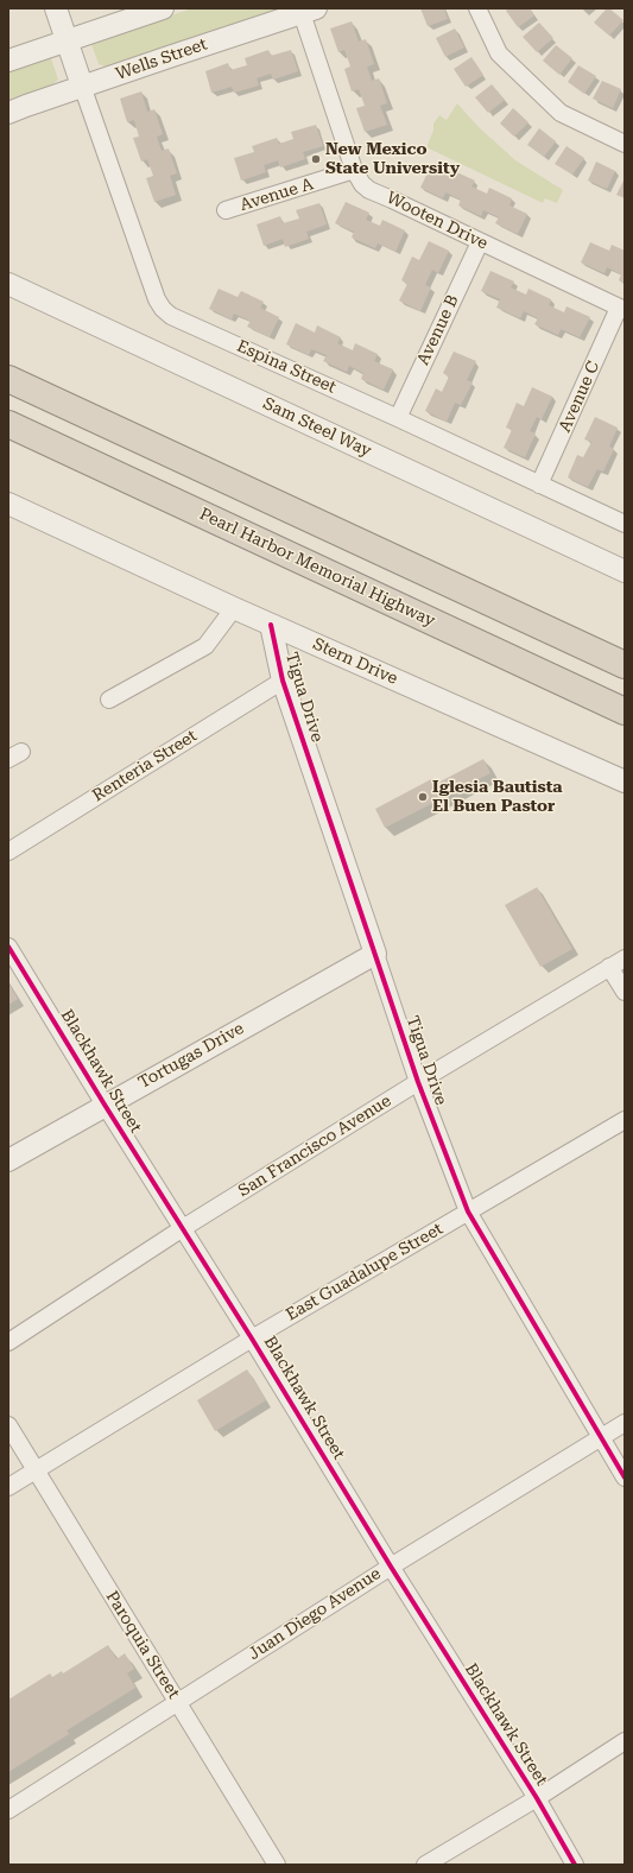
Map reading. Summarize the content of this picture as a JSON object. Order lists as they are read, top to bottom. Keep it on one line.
{"streets":{"highway":["Pearl Harbor Memorial Highway"],"street":["Wells Street","Avenue A","Wooten Drive","Avenue B","Espina Street","Avenue C","Sam Steel Way","Stern Drive","Tigua Drive","Renteria Street","Tortugas Drive","Blackhawk Street","San Francisco Avenue","East Guadalupe Street","Juan Diego Avenue","Paroquia Street"]},"crossings":[["Wells Street","Wooten Drive"],["Wells Street","Espina Street"],["Avenue A","Wooten Drive"],["Wooten Drive","Avenue B"],["Wooten Drive","Avenue C"],["Avenue B","Espina Street"],["Espina Street","Avenue C"],["Stern Drive","Tigua Drive"],["Tigua Drive","Renteria Street"],["Tigua Drive","Tortugas Drive"],["Tigua Drive","San Francisco Avenue"],["Tigua Drive","East Guadalupe Street"],["Tigua Drive","Juan Diego Avenue"],["Tortugas Drive","Blackhawk Street"],["Blackhawk Street","San Francisco Avenue"],["Blackhawk Street","East Guadalupe Street"],["Blackhawk Street","Juan Diego Avenue"],["East Guadalupe Street","Paroquia Street"],["Juan Diego Avenue","Paroquia Street"]],"places":["New Mexico State University","Iglesia Bautista El Buen Pastor"]}
